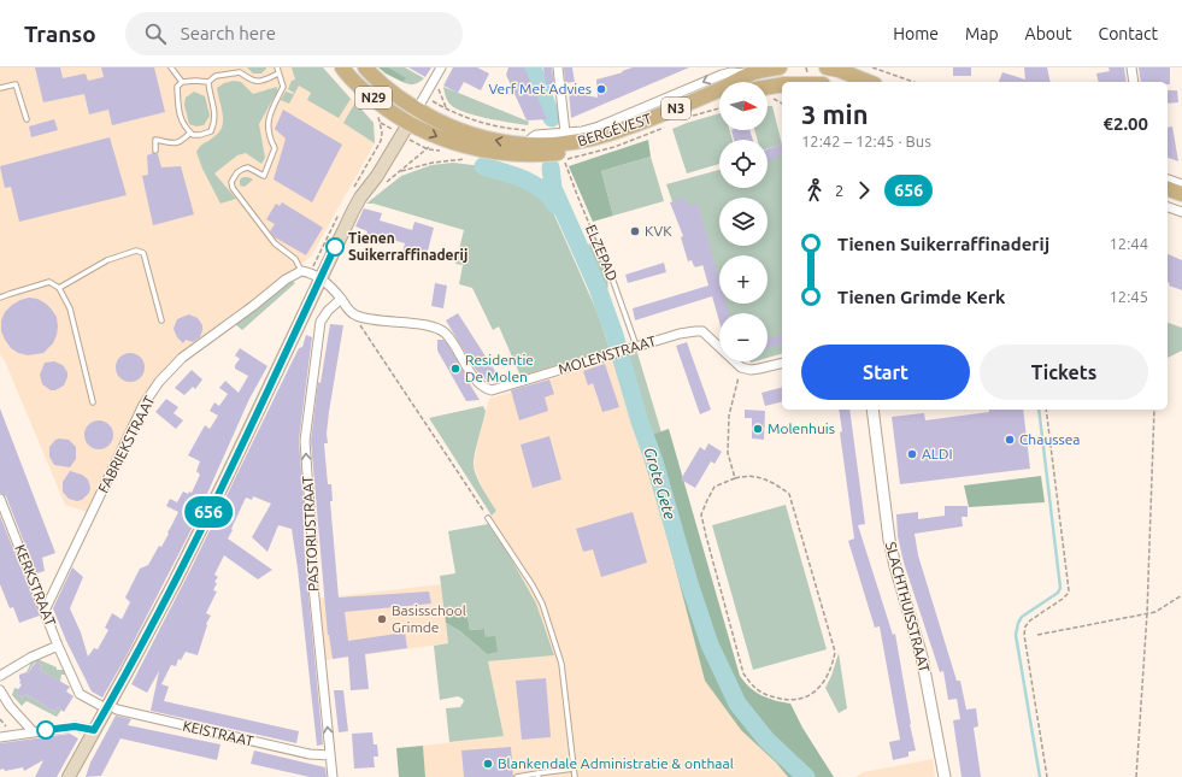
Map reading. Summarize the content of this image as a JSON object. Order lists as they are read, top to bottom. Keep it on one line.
{"streets":{"main road":["N29","N3","BERGÉVEST"],"street":["MOLENSTRAAT","FABRIEKSTRAAT","PASTORIJSTRAAT","KERKSTRAAT","SLACHTHUISSTRAAT","KEISTRAAT"],"lane":["ELZEPAD"]},"crossings":[["N29","BERGÉVEST"],["ELZEPAD","MOLENSTRAAT"],["FABRIEKSTRAAT","KERKSTRAAT"],["PASTORIJSTRAAT","KEISTRAAT"],["KERKSTRAAT","KEISTRAAT"]],"one_way":["PASTORIJSTRAAT"],"water":["Grote Gete"],"places":["Verf Met Advies","KVK","Tienen Suikerraffinaderij","Residentie De Molen","Molenhuis","Chaussea","ALDI","Basisschool Grimde","Blankendale Administratie & onthaal"],"lines":["bus line 656"],"north":"right","page":{"header":"Transo","search":"Search here","nav":["Home","Map","About","Contact"],"on_map":"656","map_buttons":["+","−"],"heading":["3 min","12:42 – 12:45 · Bus","€2.00"],"legs":["2","656"],"list":[{"name":"Tienen Suikerraffinaderij","value":"12:44"},{"name":"Tienen Grimde Kerk","value":"12:45"}],"buttons":["Start","Tickets"]}}
